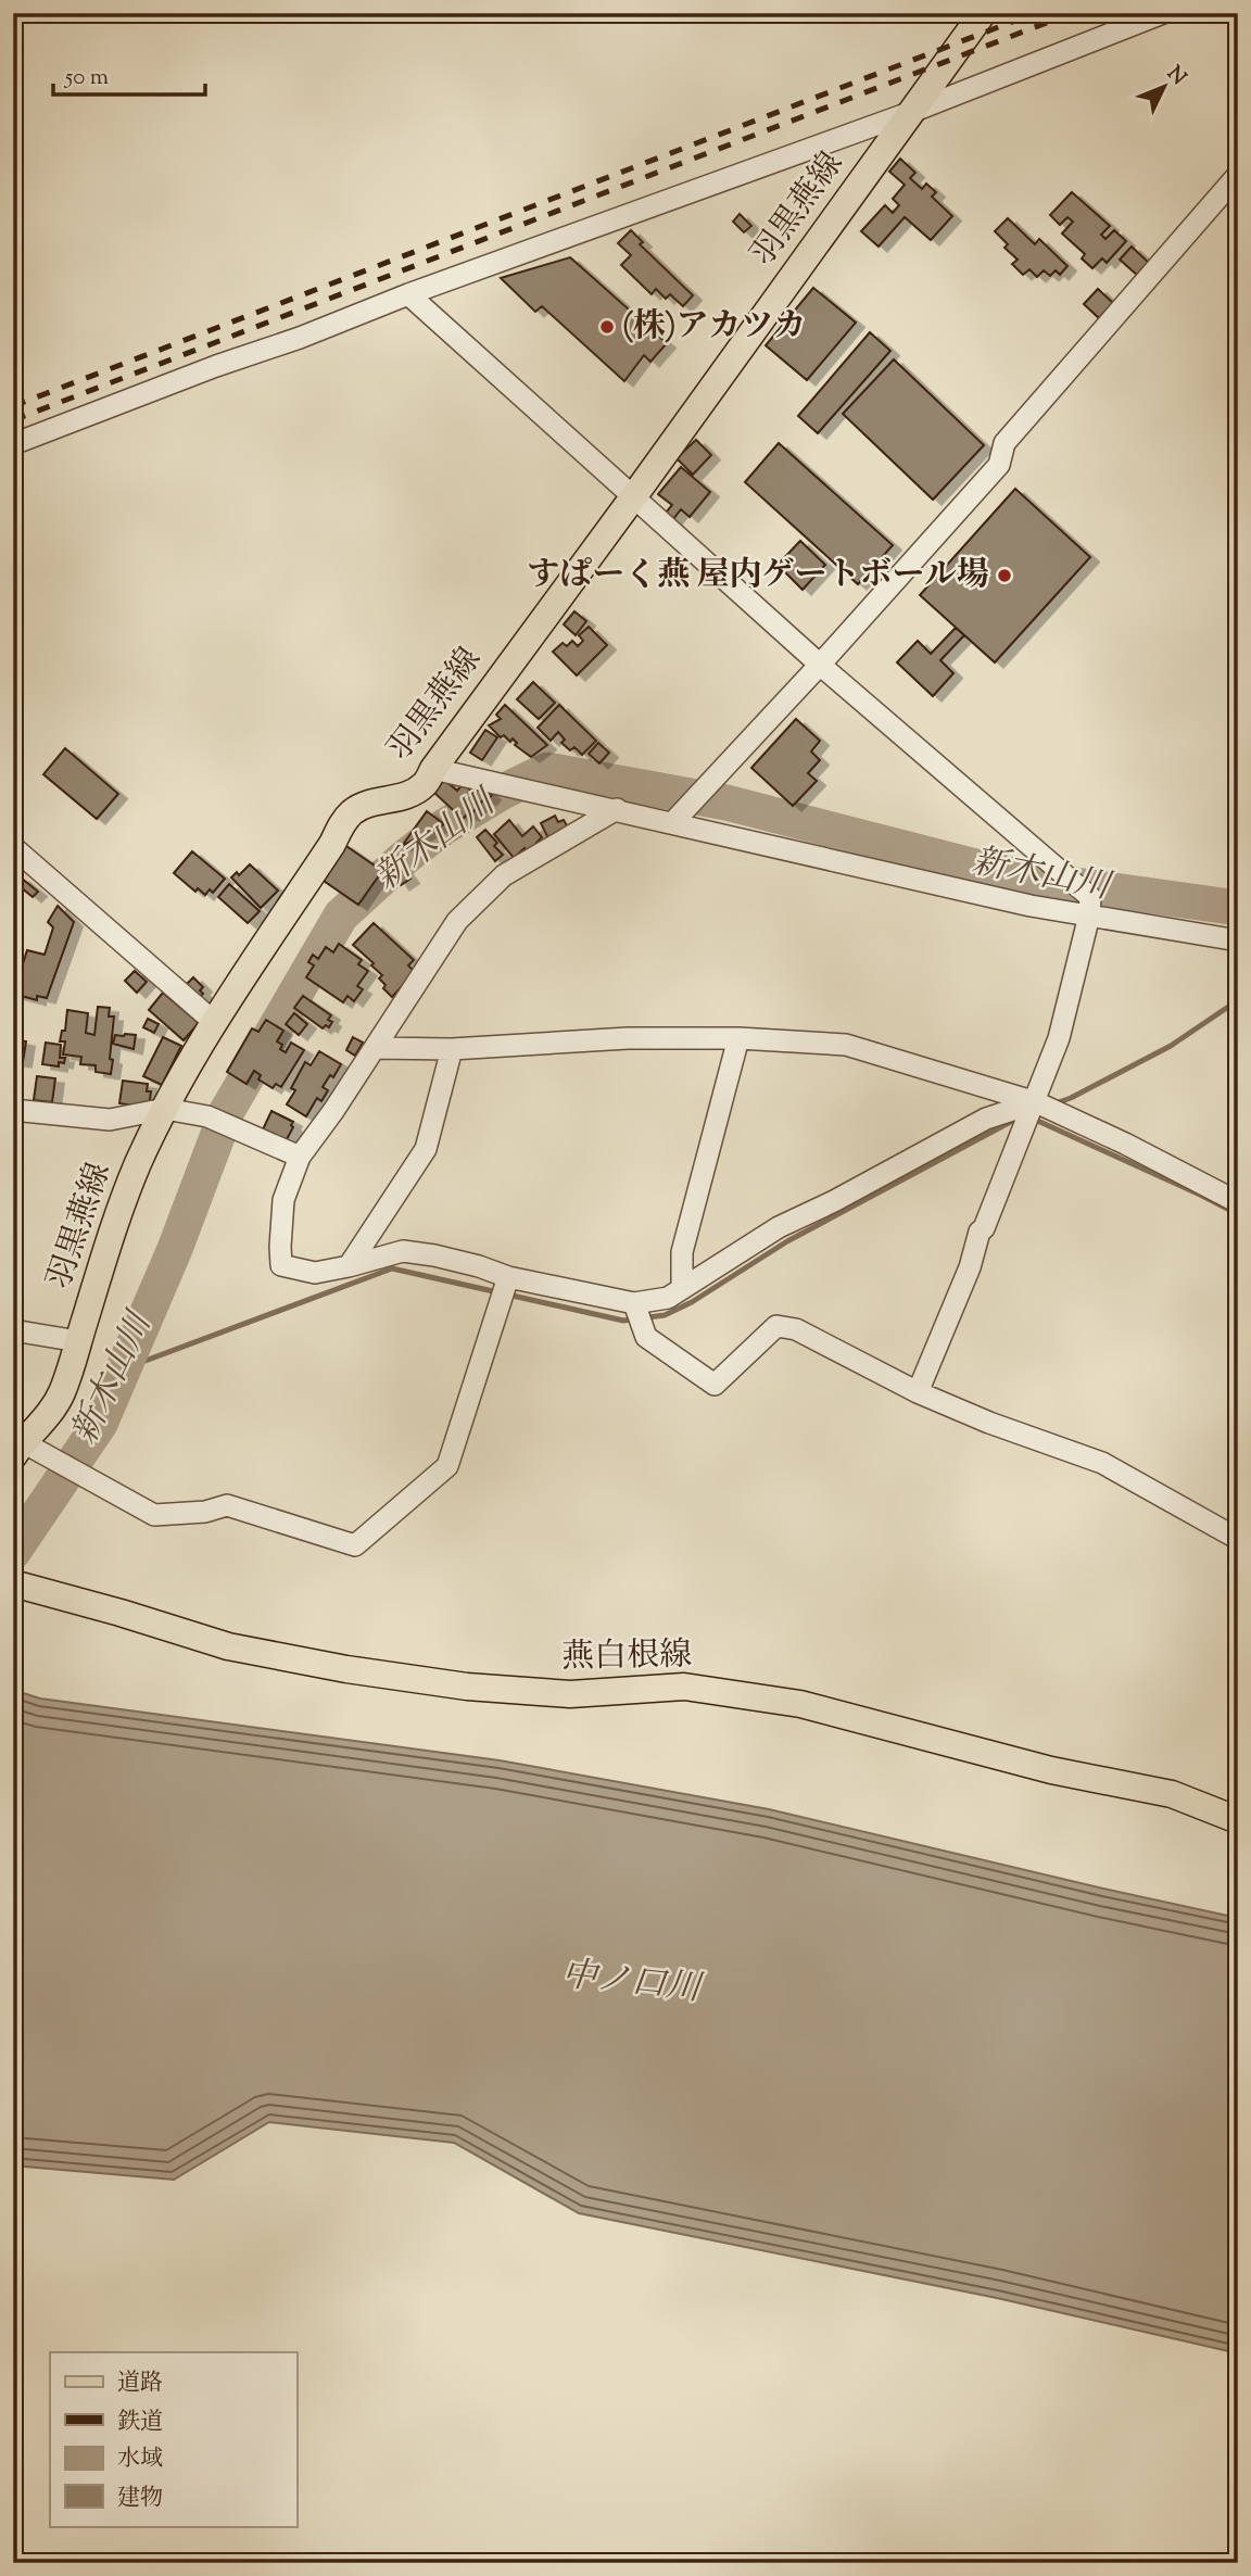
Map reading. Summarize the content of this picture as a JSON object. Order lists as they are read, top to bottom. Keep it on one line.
{"streets":{"main road":["羽黒燕線","燕白根線"]},"water":["新木山川","中ノ口川"],"places":["(株)アカツカ","すぱーく燕 屋内ゲートボール場"],"legend":["道路","鉄道","水域","建物"],"scale_bar":"50 m","north":"top right"}
